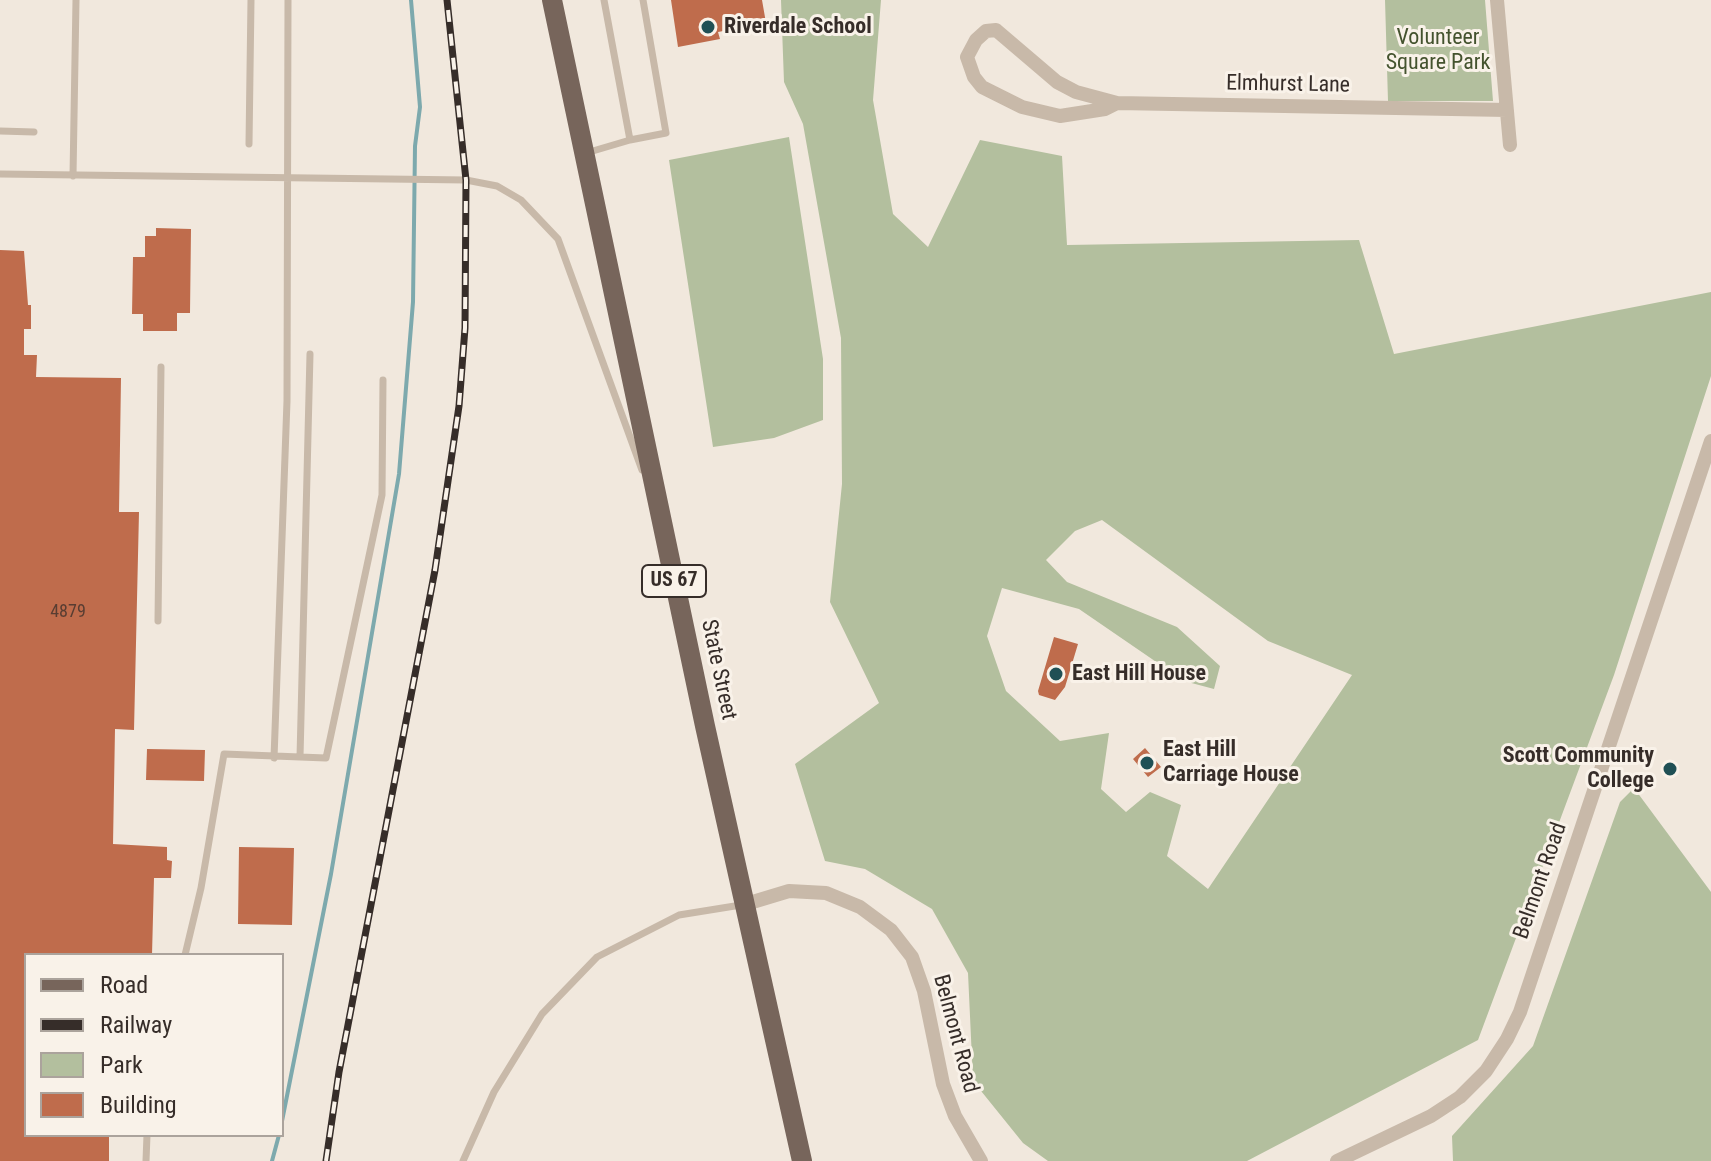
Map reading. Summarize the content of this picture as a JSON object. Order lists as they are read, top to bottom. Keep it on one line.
{"streets":{"main road":["US 67","State Street"],"street":["Elmhurst Lane","Belmont Road"]},"crossings":[["State Street","Belmont Road"]],"parks":["Volunteer Square Park"],"places":["Riverdale School","East Hill House","East Hill Carriage House","Scott Community College"],"house_numbers":["4879"],"legend":["Road","Railway","Park","Building"]}
